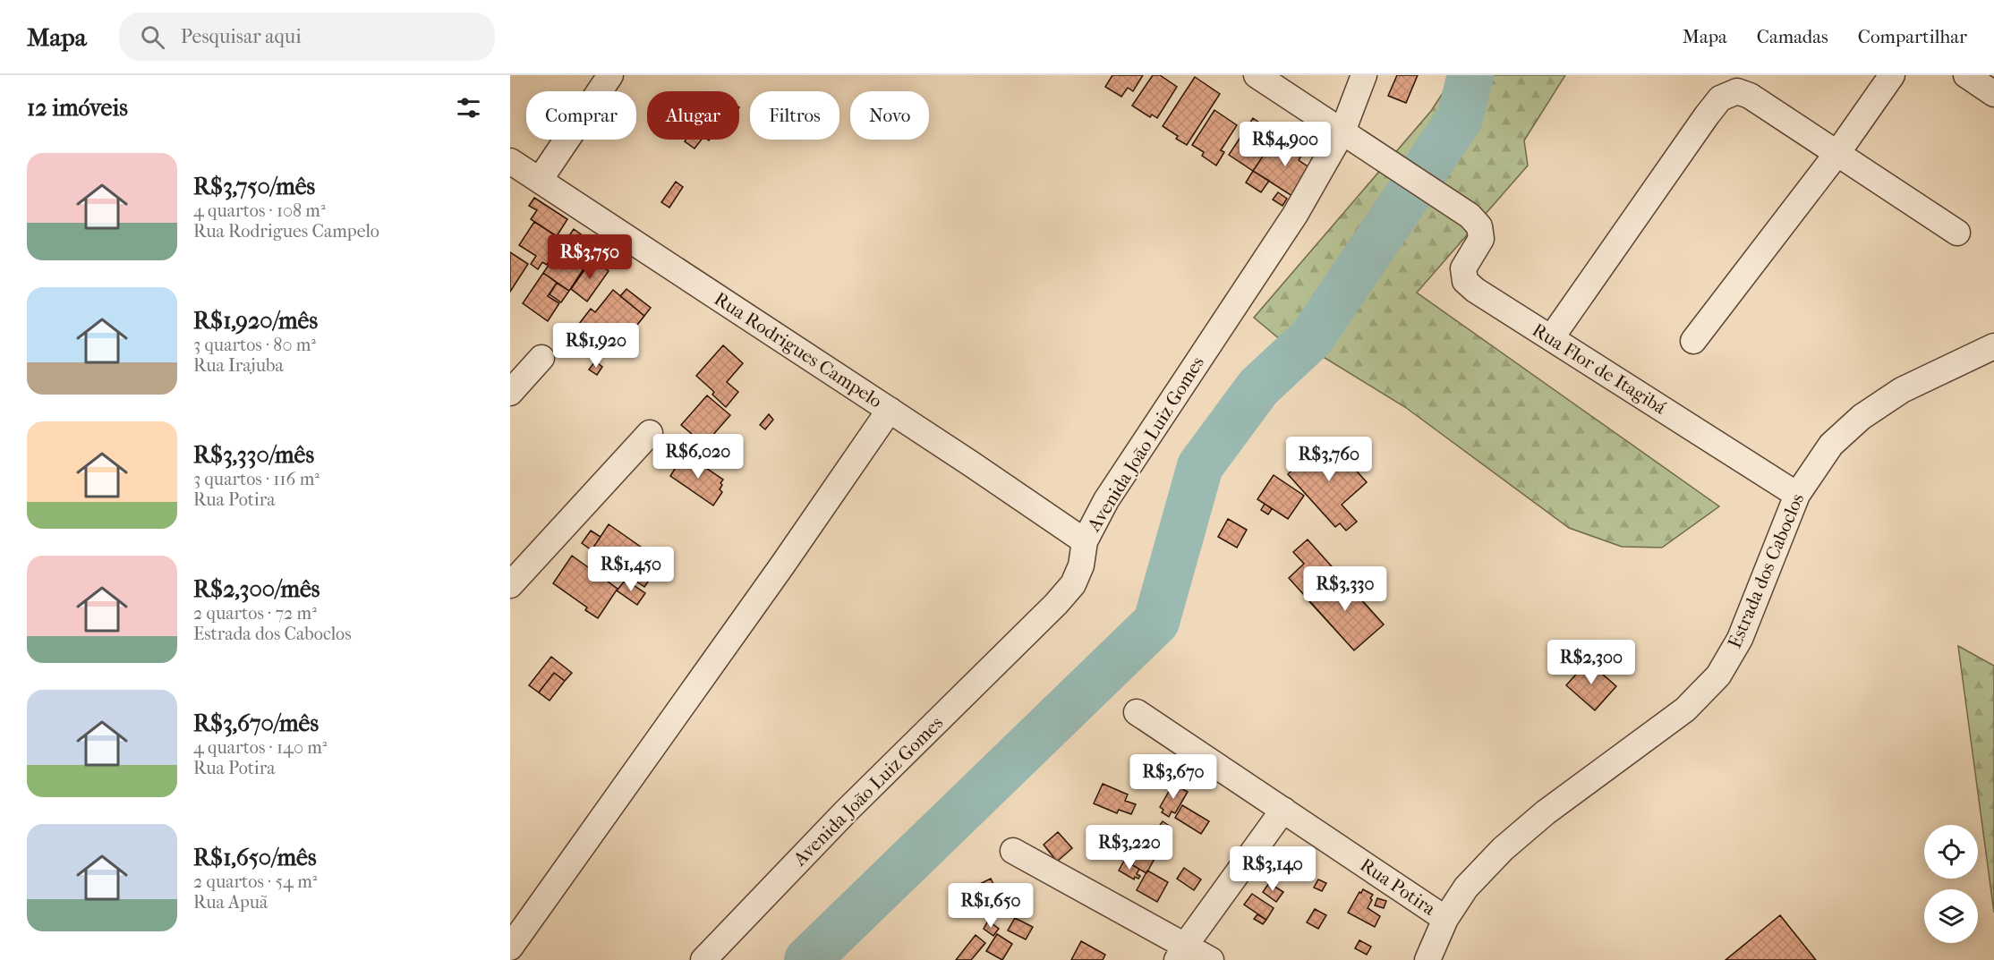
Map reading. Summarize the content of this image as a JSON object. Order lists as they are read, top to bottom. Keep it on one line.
{"streets":{"street":["Rua Rodrigues Campelo","Rua Flor de Itagibá","Avenida João Luiz Gomes","Estrada dos Caboclos","Rua Potira"]},"crossings":[["Rua Rodrigues Campelo","Avenida João Luiz Gomes"],["Rua Flor de Itagibá","Avenida João Luiz Gomes"],["Rua Flor de Itagibá","Estrada dos Caboclos"],["Estrada dos Caboclos","Rua Potira"]],"page":{"header":"Mapa","search":"Pesquisar aqui","nav":["Mapa","Camadas","Compartilhar"],"heading":"12 imóveis","chip":["Comprar","Alugar","Filtros","Novo"],"price":["R$4,900","R$3,750","R$1,920","R$6,020","R$3,760","R$1,450","R$3,330","R$2,300","R$3,670","R$3,220","R$3,140","R$1,650"],"list":[{"name":"R$3,750/mês","note":"4 quartos · 108 m² · Rua Rodrigues Campelo"},{"name":"R$1,920/mês","note":"3 quartos · 80 m² · Rua Irajuba"},{"name":"R$3,330/mês","note":"3 quartos · 116 m² · Rua Potira"},{"name":"R$2,300/mês","note":"2 quartos · 72 m² · Estrada dos Caboclos"},{"name":"R$3,670/mês","note":"4 quartos · 140 m² · Rua Potira"},{"name":"R$1,650/mês","note":"2 quartos · 54 m² · Rua Apuã"}]}}
